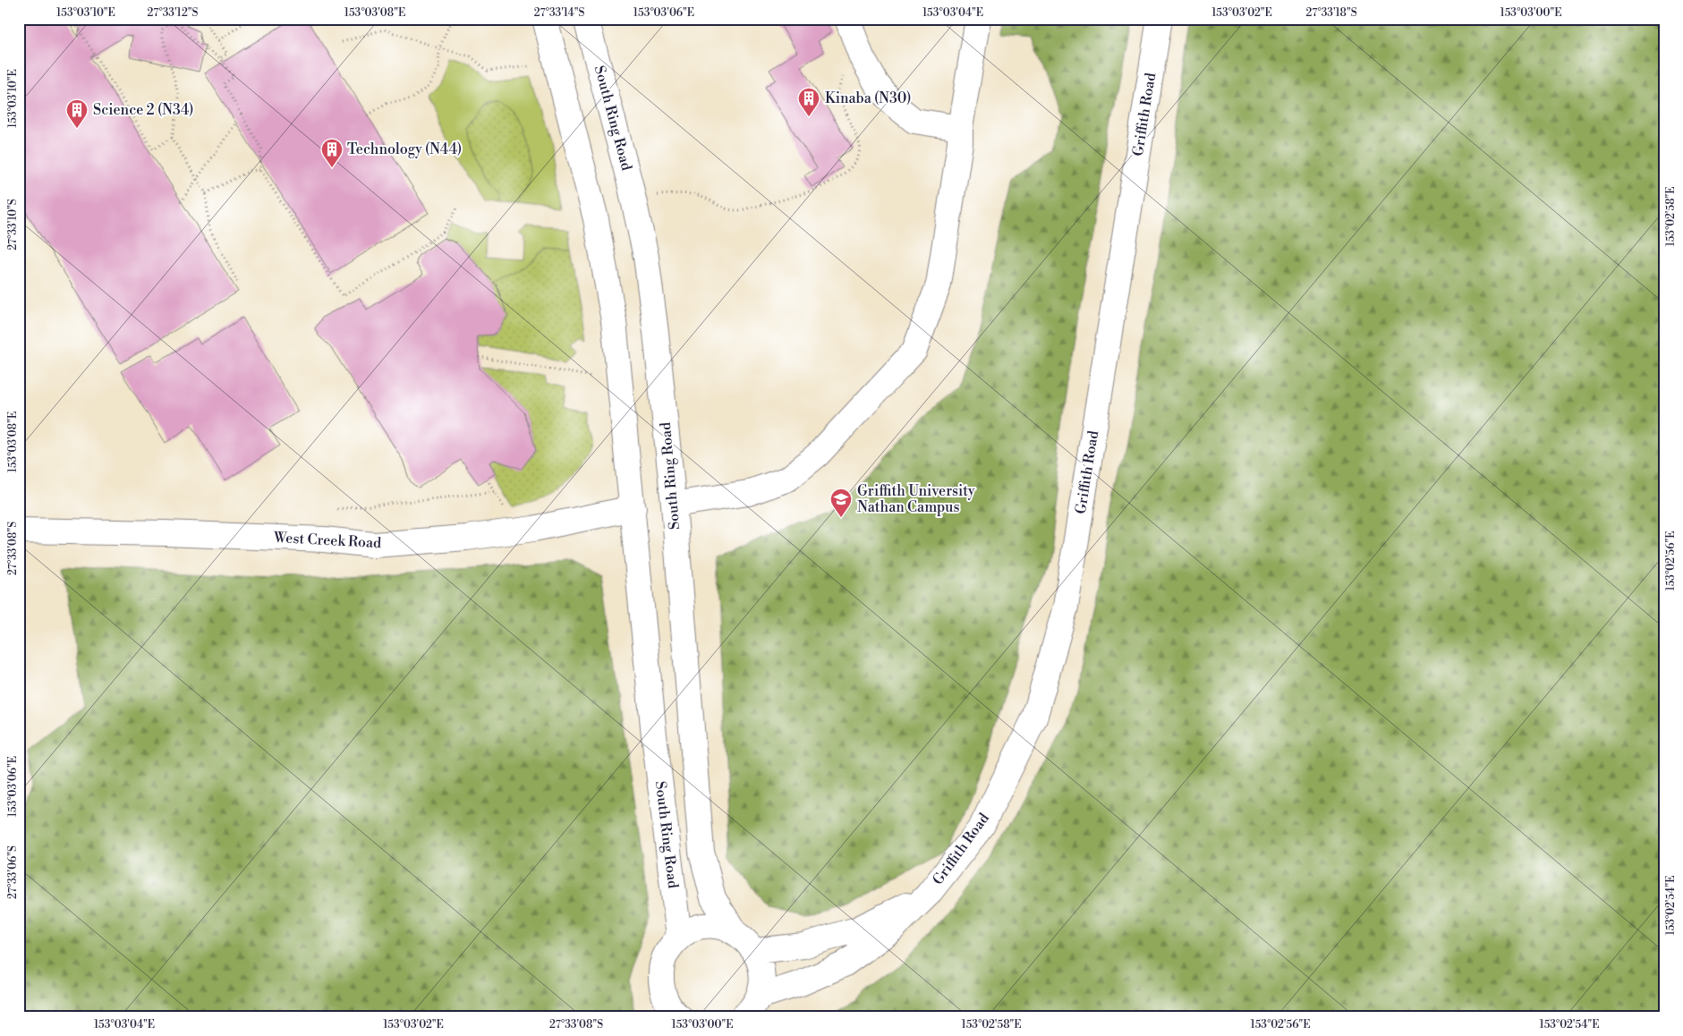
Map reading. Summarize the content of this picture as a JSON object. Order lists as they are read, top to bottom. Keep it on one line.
{"streets":{"street":["Griffith Road","South Ring Road","West Creek Road"]},"crossings":[["South Ring Road","West Creek Road"]],"places":{"building":["Kinaba (N30)","Science 2 (N34)","Technology (N44)"],"school or university":["Griffith University Nathan Campus"]},"coordinates":["153°03'10\"E","27°33'12\"S","153°03'08\"E","27°33'14\"S","153°03'06\"E","153°03'04\"E","153°03'02\"E","27°33'18\"S","153°03'00\"E","153°02'58\"E","27°33'10\"S","27°33'08\"S","153°02'56\"E","27°33'06\"S","153°02'54\"E"]}
